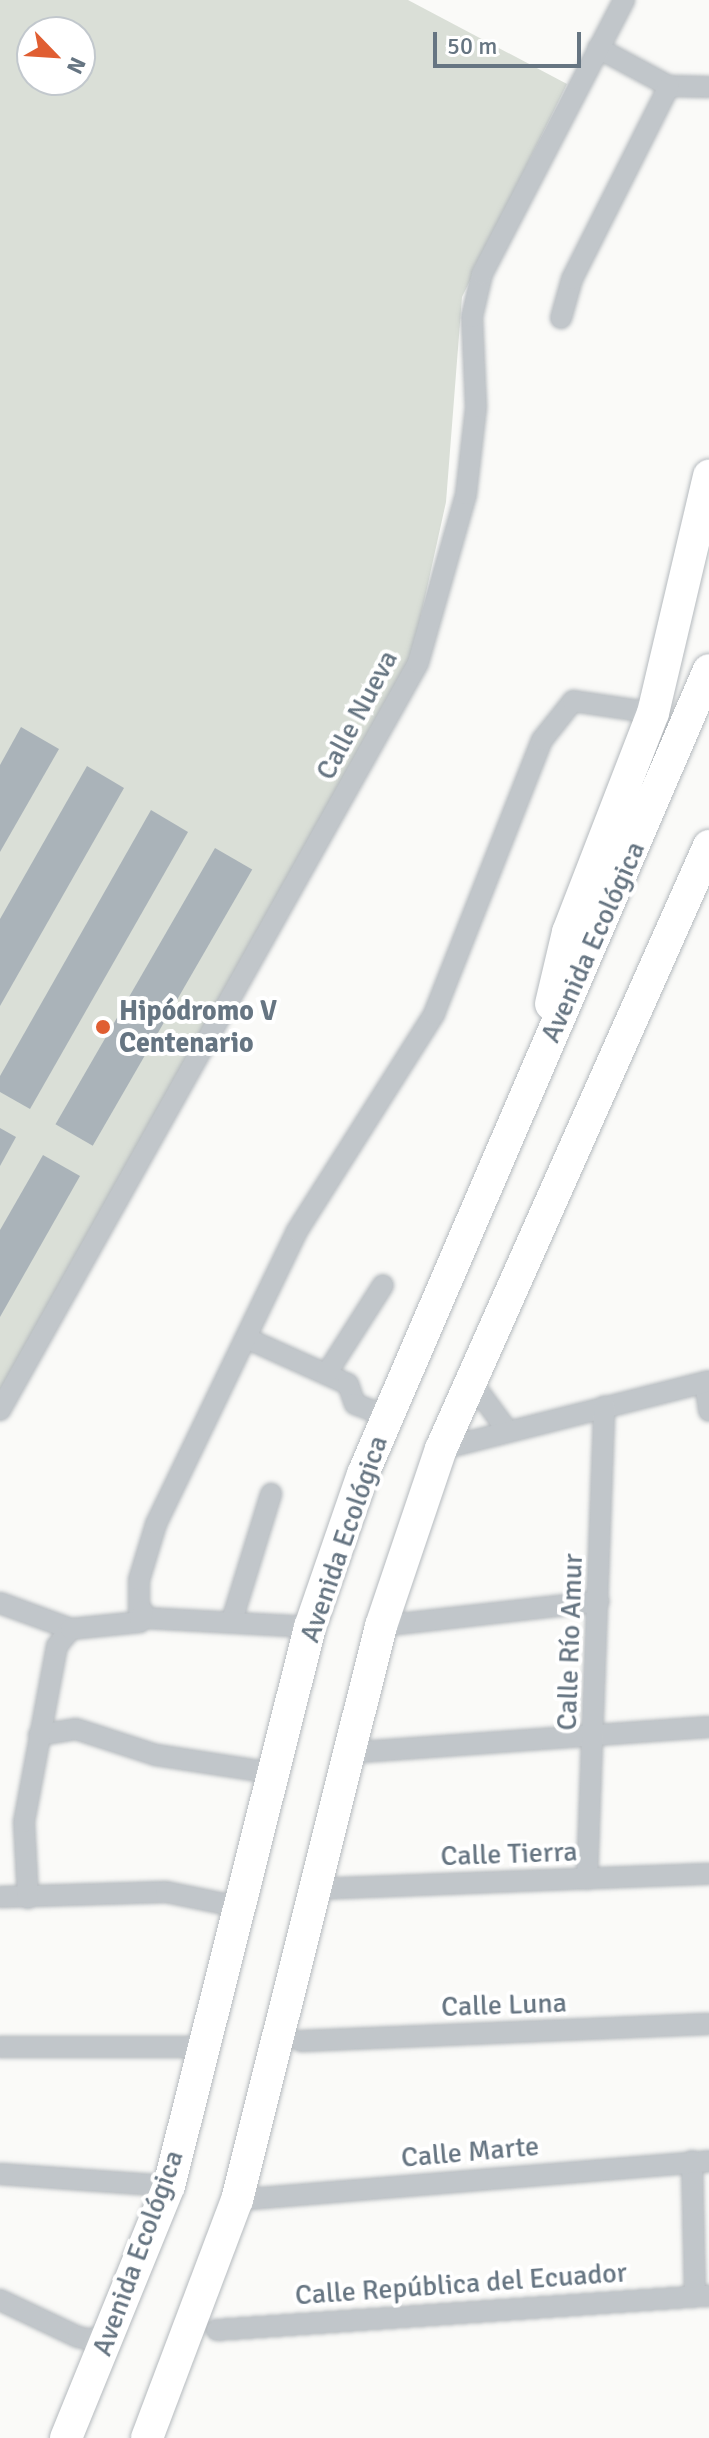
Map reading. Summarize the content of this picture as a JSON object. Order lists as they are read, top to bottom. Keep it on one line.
{"streets":{"main road":["Avenida Ecológica"],"street":["Calle Nueva","Calle Río Amur","Calle Tierra","Calle Luna","Calle Marte","Calle República del Ecuador"]},"crossings":[["Calle Río Amur","Calle Tierra"]],"places":["Hipódromo V Centenario"],"scale_bar":"50 m","north":"bottom right"}
